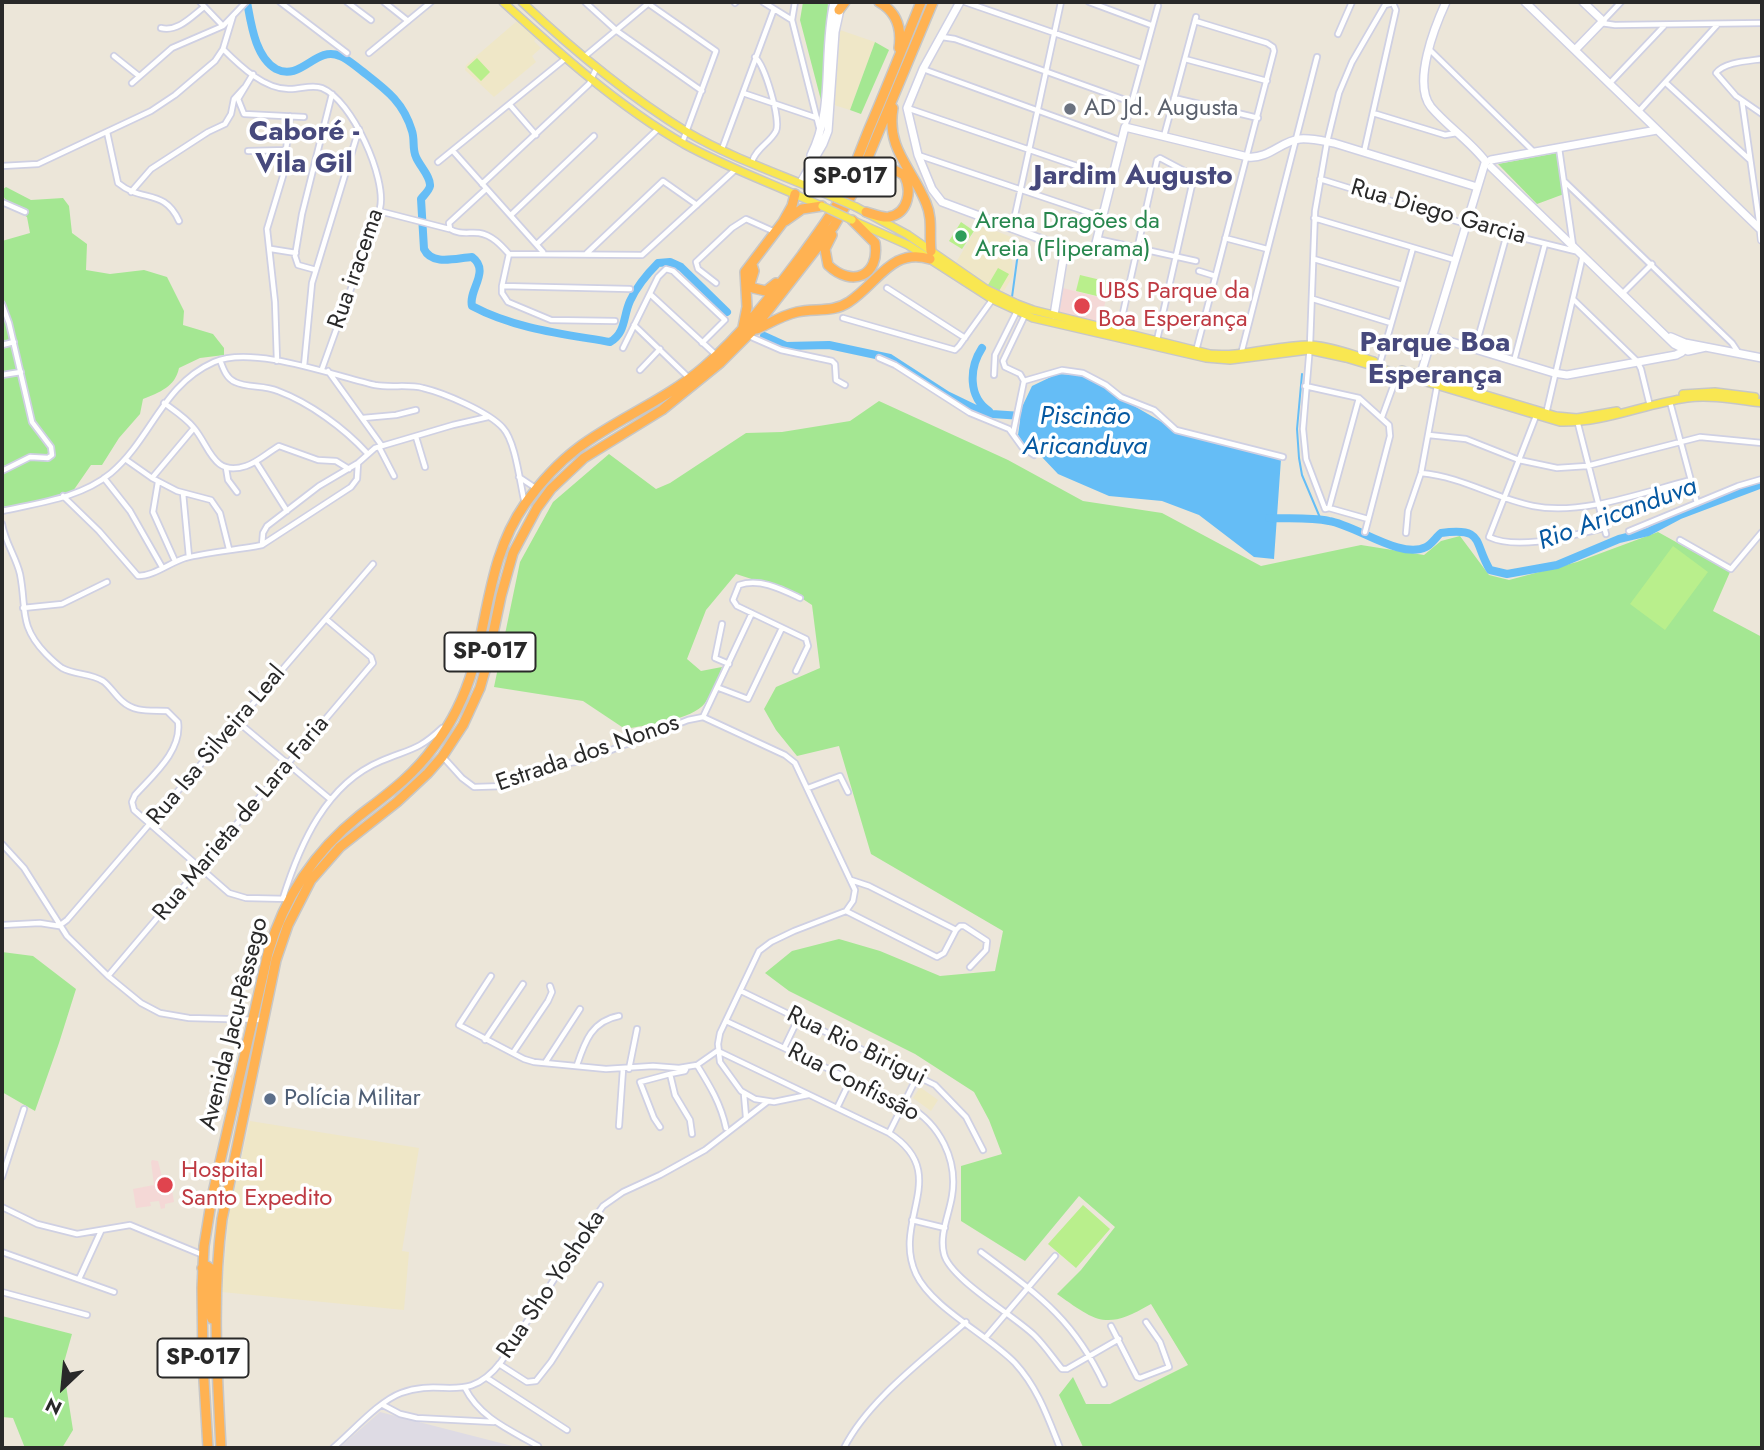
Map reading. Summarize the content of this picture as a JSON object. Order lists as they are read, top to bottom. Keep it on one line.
{"streets":{"highway":["SP-017","Avenida Jacu-Pêssego"],"street":["Rua Diego Garcia","Rua iracema","Rua Isa Silveira Leal","Estrada dos Nonos","Rua Marieta de Lara Faria","Rua Rio Birigui","Rua Confissão","Rua Sho Yoshoka"]},"crossings":[["Rua Isa Silveira Leal","Rua Marieta de Lara Faria"],["Estrada dos Nonos","Avenida Jacu-Pêssego"]],"districts":["Caboré - Vila Gil","Jardim Augusto","Parque Boa Esperança"],"water":["Piscinão Aricanduva","Rio Aricanduva"],"places":["AD Jd. Augusta","Arena Dragões da Areia (Fliperama)","UBS Parque da Boa Esperança","Polícia Militar","Hospital Santo Expedito"],"north":"bottom left"}
